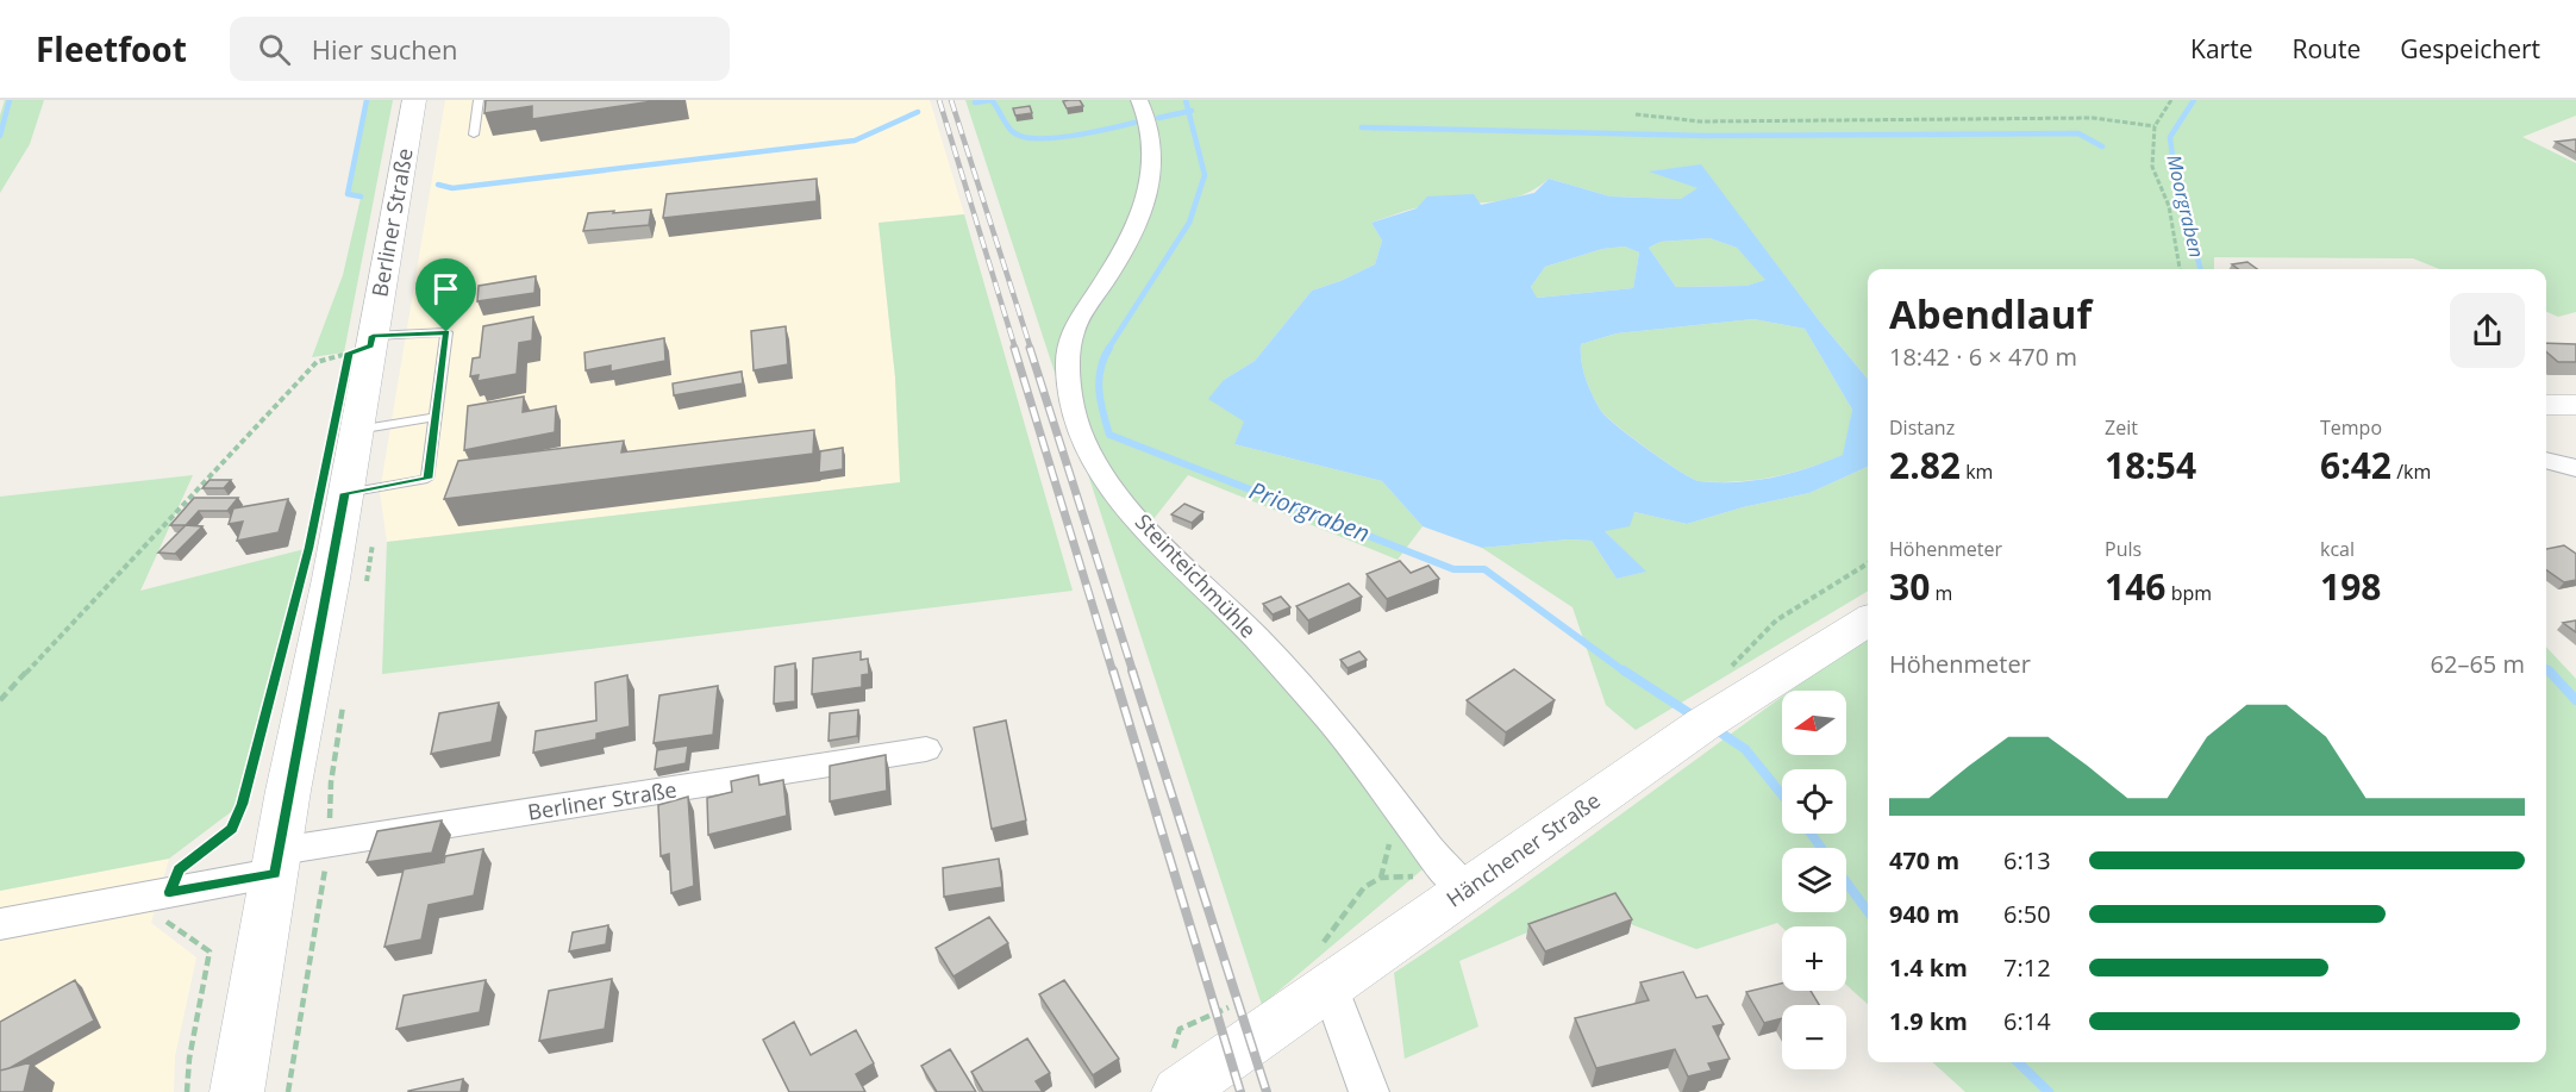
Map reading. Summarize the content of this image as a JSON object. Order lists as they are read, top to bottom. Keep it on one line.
{"streets":{"main road":["Berliner Straße","Hänchener Straße"],"street":["Steinteichmühle"]},"crossings":[["Steinteichmühle","Hänchener Straße"]],"water":["Moorgraben","Priorgraben"],"north":"left","page":{"header":"Fleetfoot","search":"Hier suchen","nav":["Karte","Route","Gespeichert"],"heading":["Abendlauf","18:42 · 6 × 470 m"],"stats":[["Distanz","2.82 km"],["Zeit","18:54"],["Tempo","6:42 /km"],["Höhenmeter","30 m"],["Puls","146 bpm"],["kcal","198"]],"chart":["Höhenmeter","62–65 m"],"map_buttons":["+","−"],"list":[{"name":"470 m","note":"6:13"},{"name":"940 m","note":"6:50"},{"name":"1.4 km","note":"7:12"},{"name":"1.9 km","note":"6:14"}]}}
